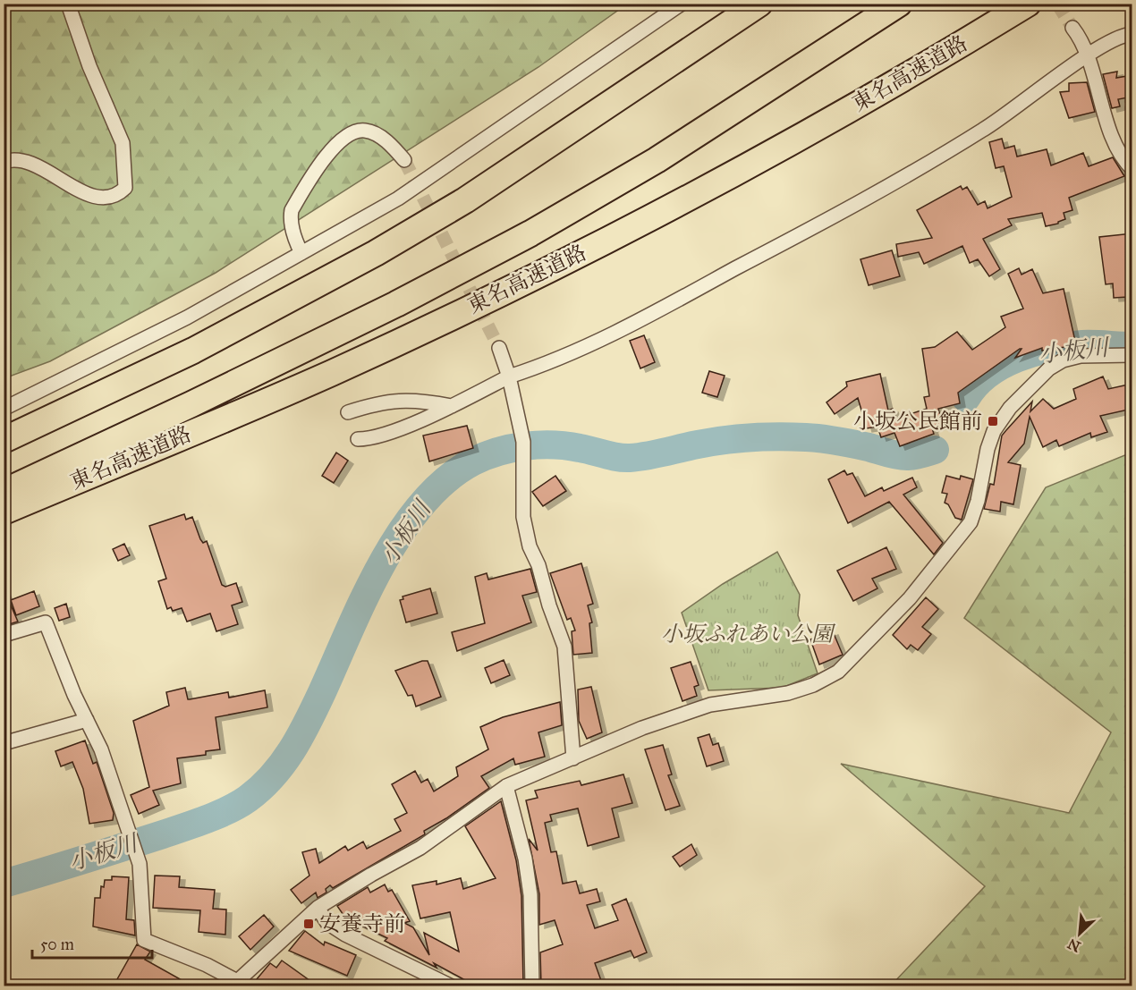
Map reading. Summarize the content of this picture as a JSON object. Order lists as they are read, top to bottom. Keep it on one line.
{"streets":{"highway":["東名高速道路"]},"water":["小板川"],"parks":["小坂ふれあい公園"],"places":{"transit":["小坂公民館前","安養寺前"]},"scale_bar":"50 m","north":"bottom left"}
